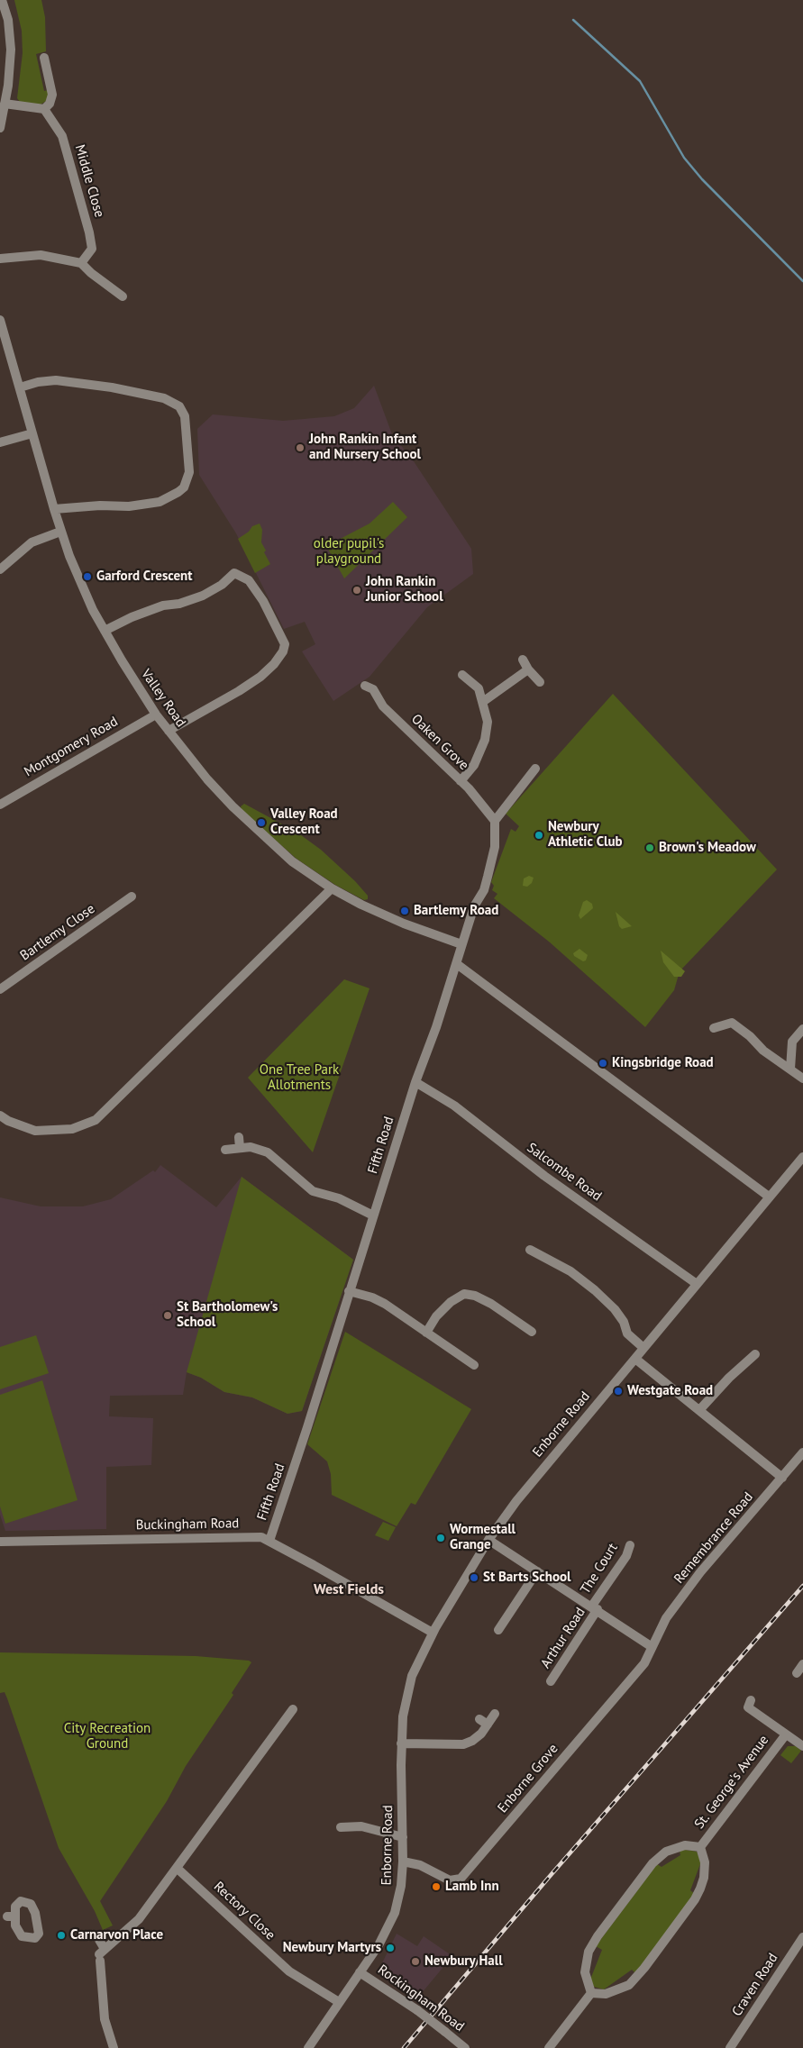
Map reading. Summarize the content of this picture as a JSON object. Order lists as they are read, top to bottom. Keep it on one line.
{"streets":{"street":["Middle Close","Valley Road","Oaken Grove","Montgomery Road","Bartlemy Close","Fifth Road","Salcombe Road","Enborne Road","Buckingham Road","Remembrance Road","The Court","Arthur Road","Enborne Grove","St. George's Avenue","Rectory Close","Craven Road","Rockingham Road"]},"crossings":[["Valley Road","Montgomery Road"],["Valley Road","Fifth Road"],["Oaken Grove","Fifth Road"],["Fifth Road","Salcombe Road"],["Fifth Road","Buckingham Road"],["Salcombe Road","Enborne Road"],["Enborne Road","Buckingham Road"],["Enborne Road","Enborne Grove"],["Enborne Road","Rectory Close"],["Enborne Road","Rockingham Road"],["Remembrance Road","Enborne Grove"],["The Court","Arthur Road"]],"districts":["West Fields"],"parks":["older pupil's playground","One Tree Park Allotments","City Recreation Ground"],"places":["John Rankin Infant and Nursery School","Garford Crescent","John Rankin Junior School","Valley Road Crescent","Newbury Athletic Club","Brown's Meadow","Bartlemy Road","Kingsbridge Road","St Bartholomew's School","Westgate Road","Wormestall Grange","St Barts School","Lamb Inn","Carnarvon Place","Newbury Martyrs","Newbury Hall"]}
